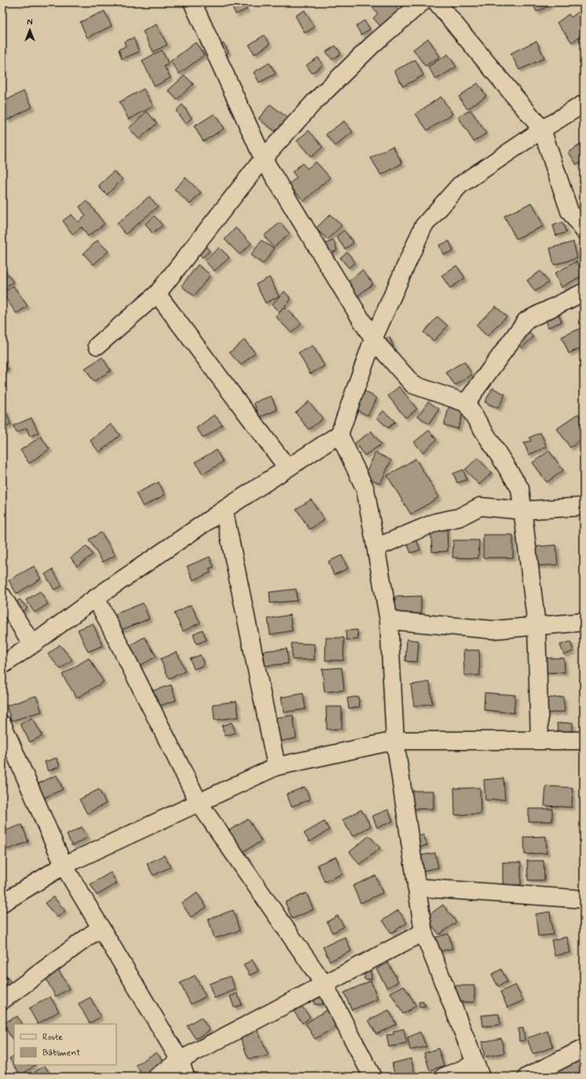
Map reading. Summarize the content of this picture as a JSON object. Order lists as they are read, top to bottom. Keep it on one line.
{"legend":["Route","Bâtiment"],"north":"top"}
